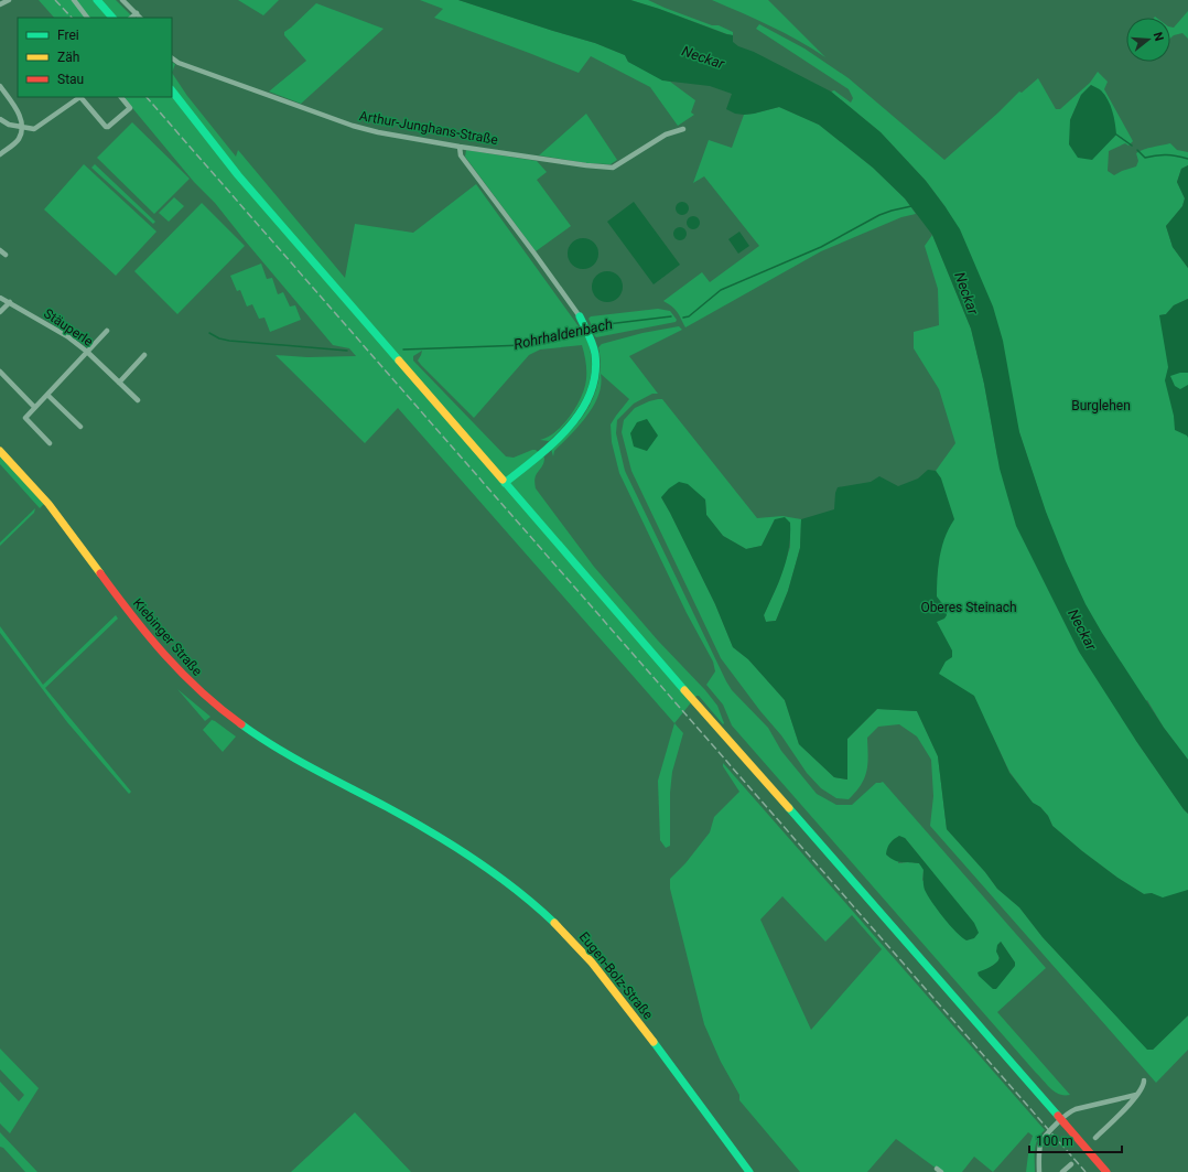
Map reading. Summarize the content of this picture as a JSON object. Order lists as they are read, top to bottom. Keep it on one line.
{"streets":{"main road":["Kiebinger Straße","Eugen-Bolz-Straße"],"street":["Arthur-Junghans-Straße","Stäuperle"]},"crossings":[["Kiebinger Straße","Eugen-Bolz-Straße"]],"water":["Neckar","Rohrhaldenbach"],"parks":["Burglehen","Oberes Steinach"],"legend":["Frei","Zäh","Stau"],"scale_bar":"100 m","north":"right"}
